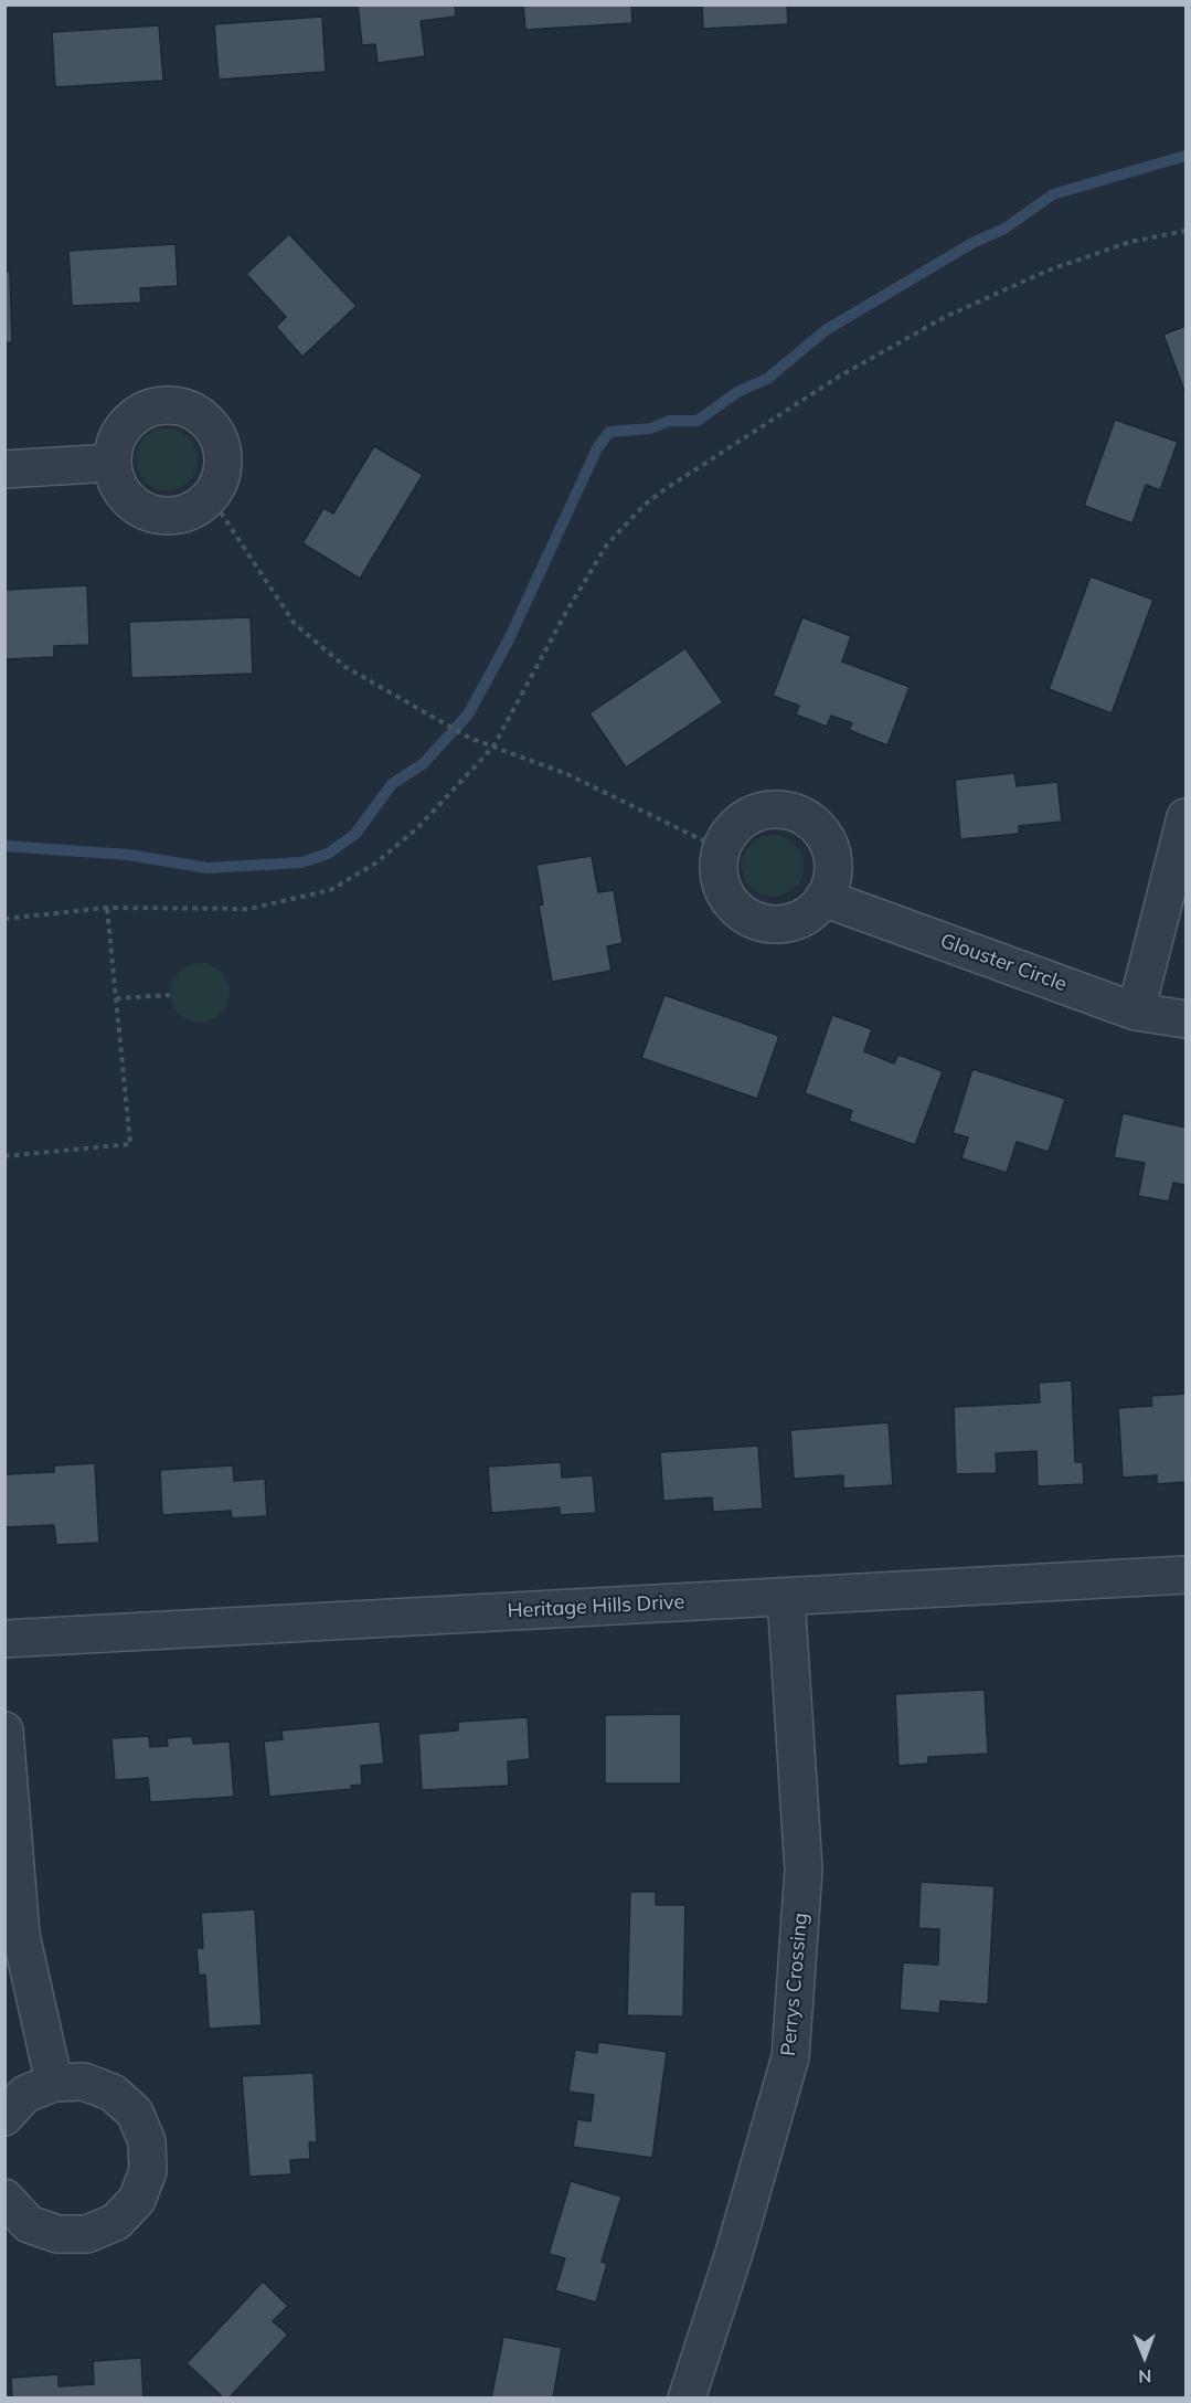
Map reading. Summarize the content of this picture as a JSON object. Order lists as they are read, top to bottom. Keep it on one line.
{"streets":{"street":["Glouster Circle","Heritage Hills Drive","Perrys Crossing"]},"crossings":[["Heritage Hills Drive","Perrys Crossing"]],"north":"bottom"}
